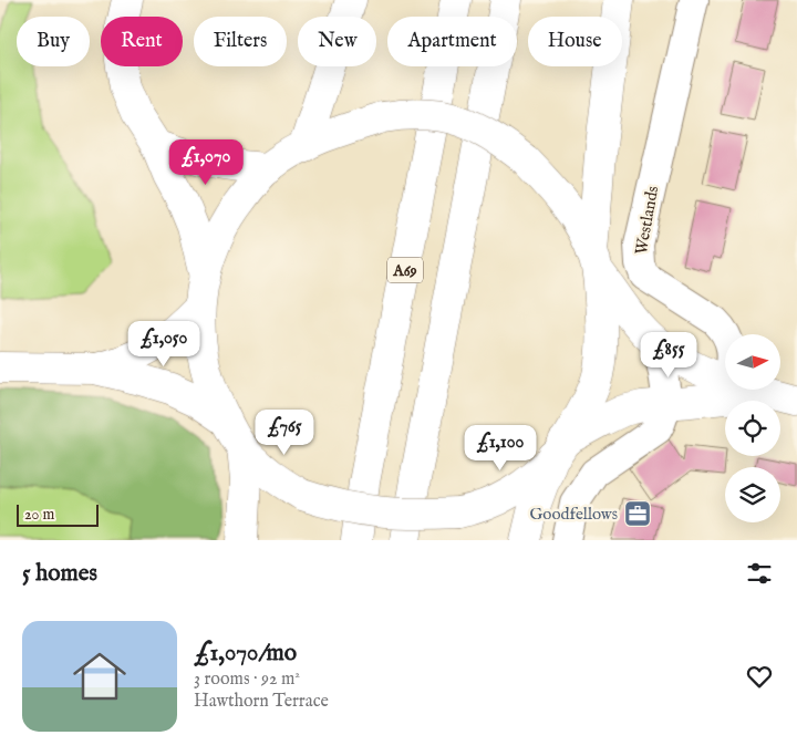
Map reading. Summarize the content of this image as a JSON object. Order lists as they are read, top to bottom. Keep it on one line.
{"streets":{"main road":["A69"],"street":["Westlands"]},"places":{"office":["Goodfellows"]},"scale_bar":"20 m","north":"right","page":{"chip":["Buy","Rent","Filters","New","Apartment","House"],"price":["£1,070","£1,050","£855","£765","£1,100"],"scale":"20 m","heading":"5 homes","list":[{"name":"£1,070/mo","note":"3 rooms · 92 m² · Hawthorn Terrace"}]}}
